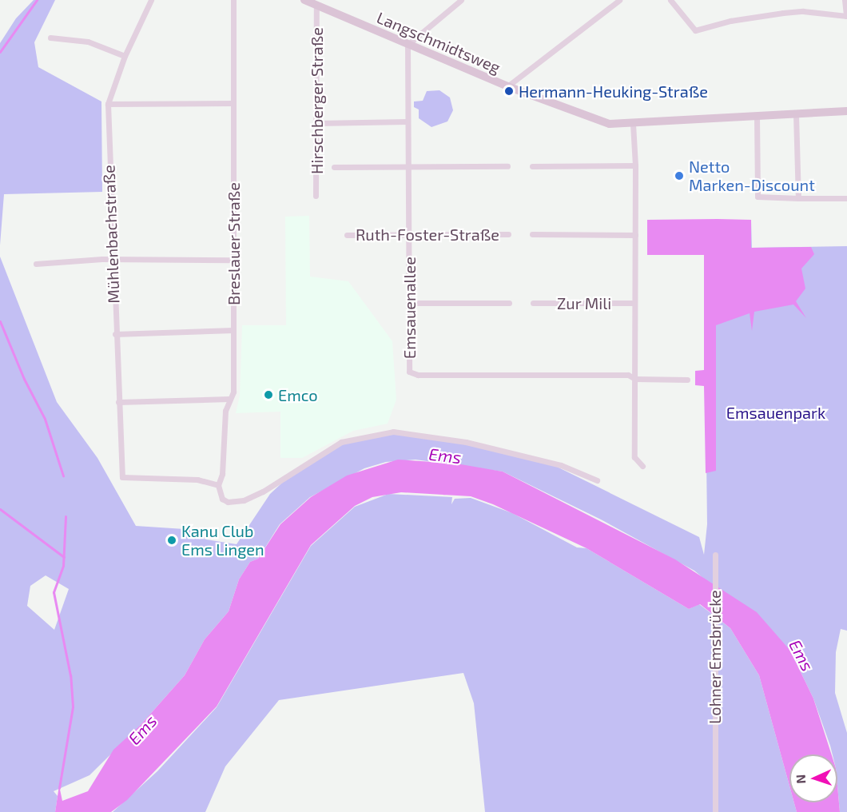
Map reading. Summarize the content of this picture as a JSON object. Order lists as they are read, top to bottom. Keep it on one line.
{"streets":{"street":["Langschmidtsweg","Hirschberger Straße","Mühlenbachstraße","Ruth-Foster-Straße","Breslauer Straße","Zur Mili","Emsauenallee","Lohner Emsbrücke"]},"crossings":[["Langschmidtsweg","Hirschberger Straße"],["Langschmidtsweg","Emsauenallee"],["Mühlenbachstraße","Breslauer Straße"],["Ruth-Foster-Straße","Emsauenallee"]],"water":["Ems"],"parks":["Emsauenpark"],"places":["Hermann-Heuking-Straße","Netto Marken-Discount","Emco","Kanu Club Ems Lingen"],"north":"left"}
